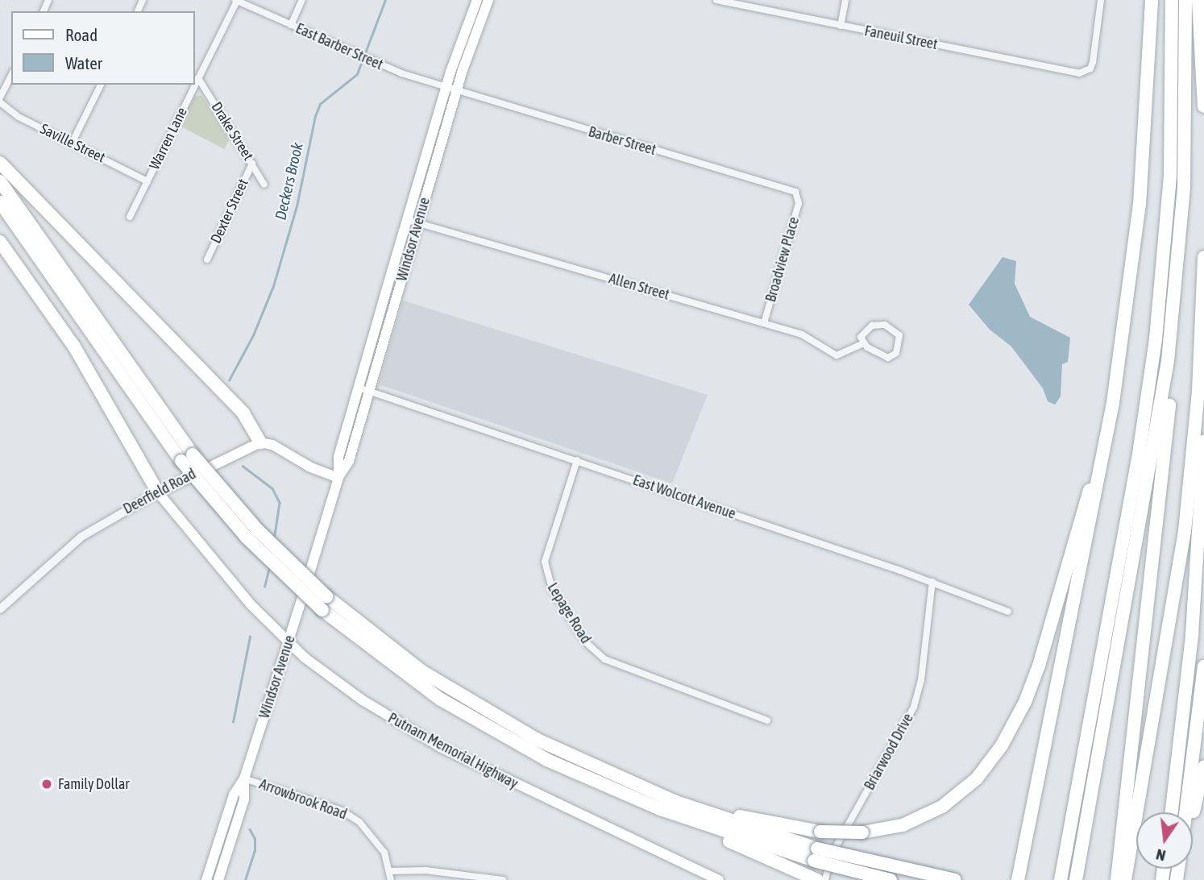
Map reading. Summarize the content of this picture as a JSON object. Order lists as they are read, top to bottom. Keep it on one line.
{"streets":{"main road":["Windsor Avenue","Deerfield Road","Putnam Memorial Highway"],"street":["Faneuil Street","East Barber Street","Drake Street","Warren Lane","Barber Street","Saville Street","Dexter Street","Broadview Place","Allen Street","East Wolcott Avenue","Lepage Road","Briarwood Drive","Arrowbrook Road"]},"crossings":[["East Barber Street","Warren Lane"],["East Barber Street","Barber Street"],["East Barber Street","Windsor Avenue"],["Drake Street","Warren Lane"],["Drake Street","Dexter Street"],["Warren Lane","Saville Street"],["Barber Street","Windsor Avenue"],["Barber Street","Broadview Place"],["Windsor Avenue","Allen Street"],["Windsor Avenue","East Wolcott Avenue"],["Windsor Avenue","Putnam Memorial Highway"],["Windsor Avenue","Arrowbrook Road"],["Broadview Place","Allen Street"],["Deerfield Road","Putnam Memorial Highway"],["East Wolcott Avenue","Lepage Road"],["East Wolcott Avenue","Briarwood Drive"]],"water":["Deckers Brook"],"places":["Family Dollar"],"legend":["Road","Water"],"north":"bottom"}
